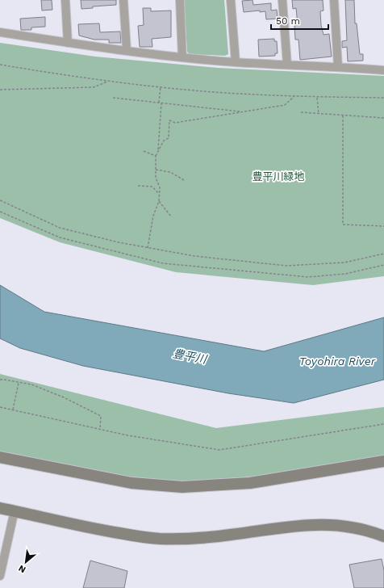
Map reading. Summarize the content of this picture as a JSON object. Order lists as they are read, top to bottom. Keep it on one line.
{"water":["豊平川","Toyohira River"],"parks":["豊平川緑地"],"scale_bar":"50 m","north":"bottom left"}
